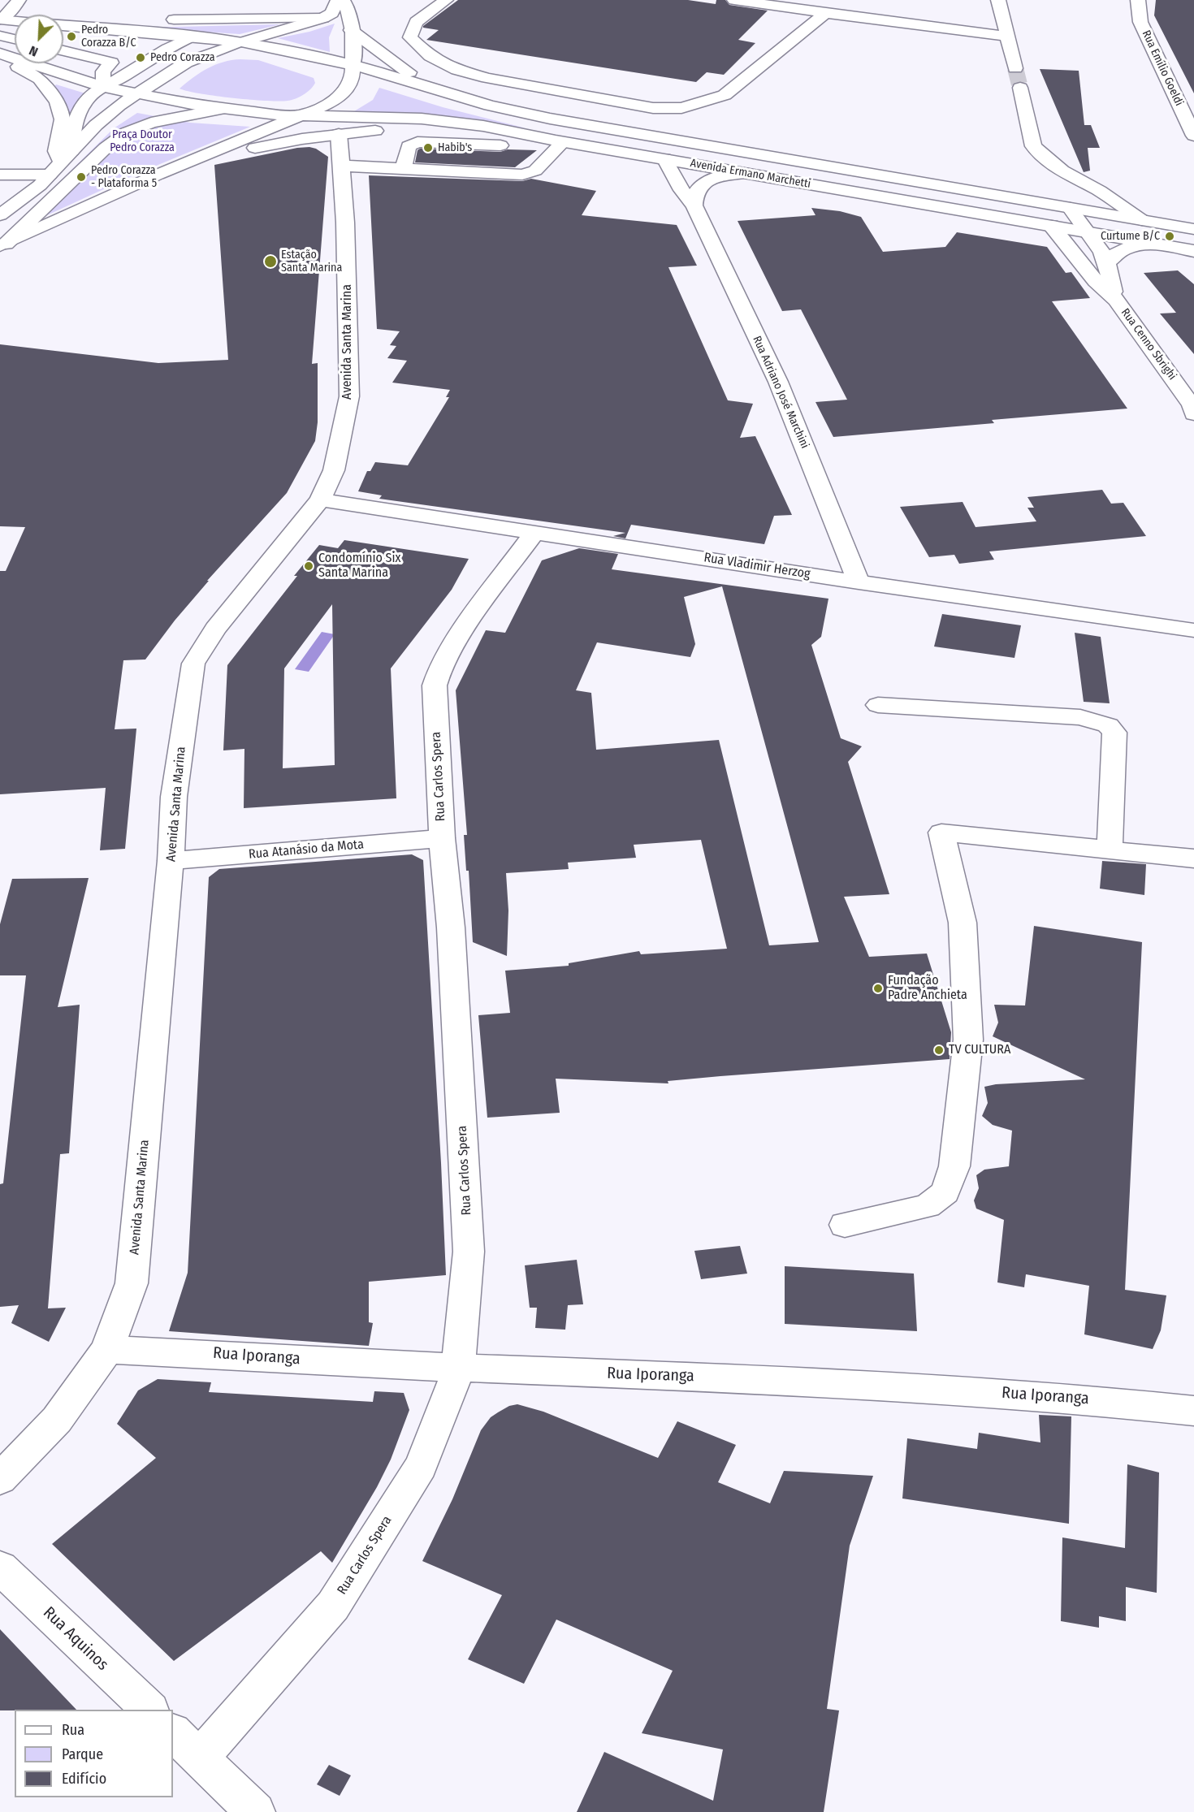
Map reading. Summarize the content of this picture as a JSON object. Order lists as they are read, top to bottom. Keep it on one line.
{"streets":{"street":["Rua Emílio Goeldi","Avenida Ermano Marchetti","Avenida Santa Marina","Rua Cenno Sbrighi","Rua Adriano José Marchini","Rua Vladimir Herzog","Rua Carlos Spera","Rua Atanásio da Mota","Rua Iporanga","Rua Aquinos"]},"crossings":[["Avenida Ermano Marchetti","Rua Cenno Sbrighi"],["Avenida Ermano Marchetti","Rua Adriano José Marchini"],["Avenida Santa Marina","Rua Vladimir Herzog"],["Avenida Santa Marina","Rua Atanásio da Mota"],["Avenida Santa Marina","Rua Iporanga"],["Rua Adriano José Marchini","Rua Vladimir Herzog"],["Rua Vladimir Herzog","Rua Carlos Spera"],["Rua Carlos Spera","Rua Atanásio da Mota"],["Rua Carlos Spera","Rua Iporanga"]],"parks":["Praça Doutor Pedro Corazza"],"places":["Pedro Corazza B/C","Pedro Corazza","Habib's","Pedro Corazza - Plataforma 5","Curtume B/C","Estação Santa Marina","Condomínio Six Santa Marina","Fundação Padre Anchieta","TV CULTURA"],"legend":["Rua","Parque","Edifício"],"north":"bottom left"}
